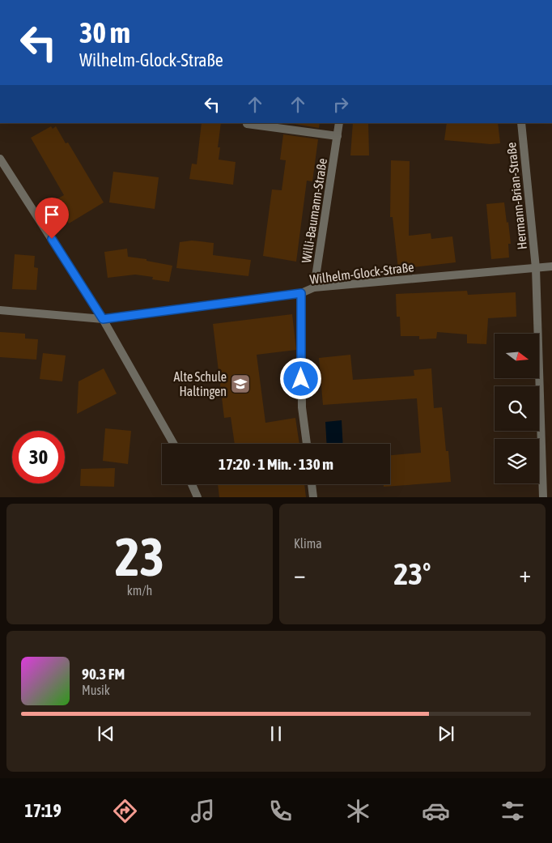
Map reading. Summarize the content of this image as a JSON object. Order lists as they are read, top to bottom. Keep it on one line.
{"streets":{"street":["Hermann-Brian-Straße","Willi-Baumann-Straße","Wilhelm-Glock-Straße"]},"crossings":[["Hermann-Brian-Straße","Wilhelm-Glock-Straße"],["Willi-Baumann-Straße","Wilhelm-Glock-Straße"]],"places":{"school or university":["Alte Schule Haltingen"]},"north":"right","page":{"turn":["30 m","Wilhelm-Glock-Straße"],"limit":"30","trip":"17:20 · 1 Min. · 130 m","tile":[["23","km/h"],"Klima"],"heat":["−","23°","+"],"song":["90.3 FM","Musik"],"tabs":"17:19"}}
